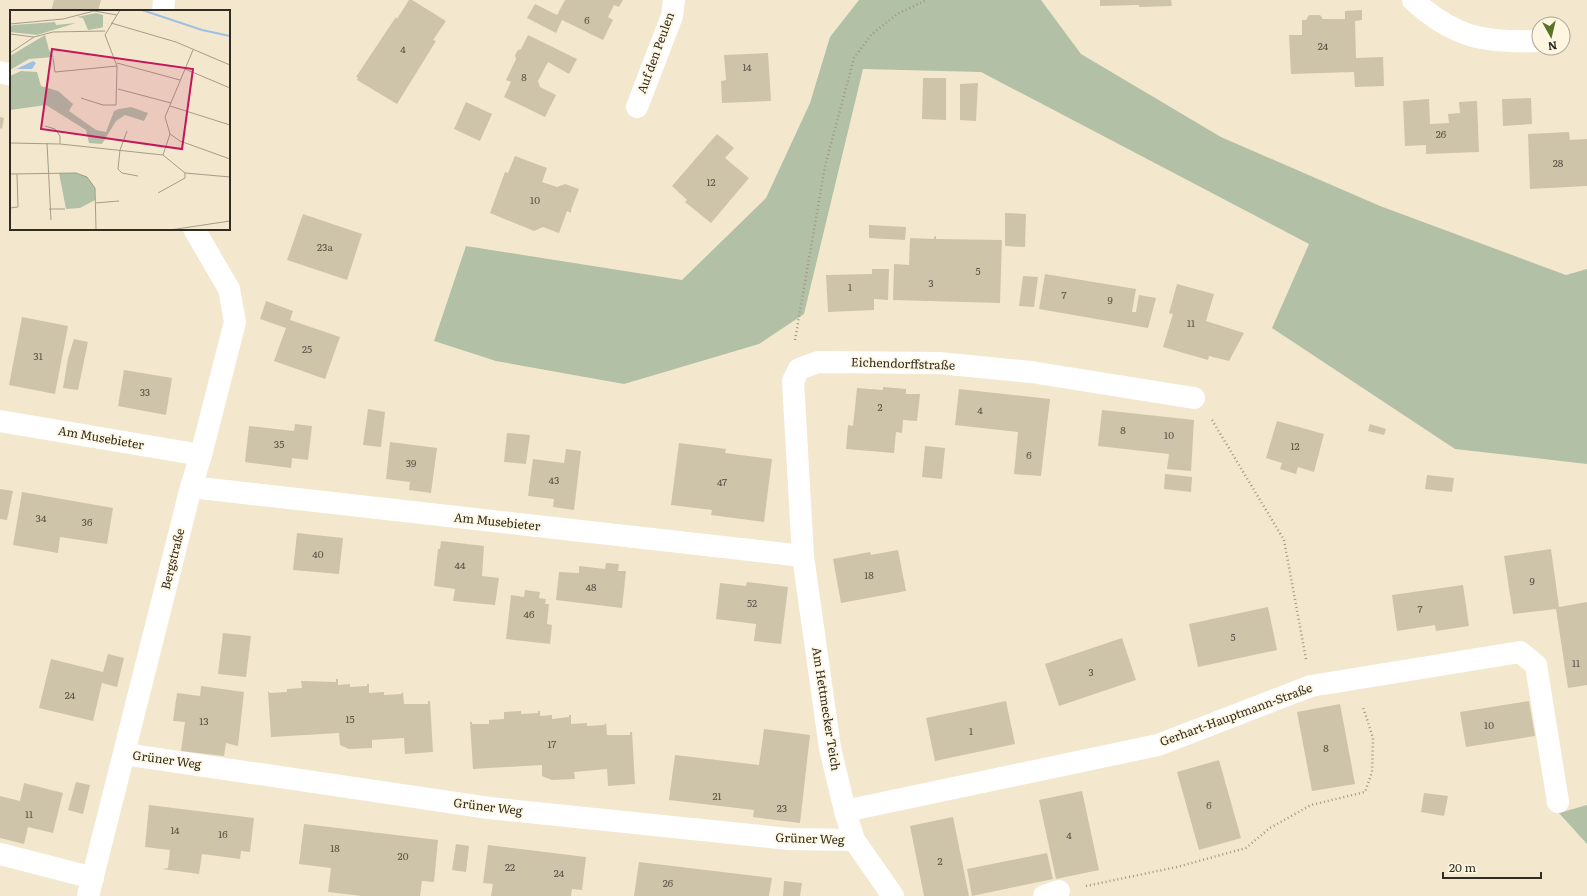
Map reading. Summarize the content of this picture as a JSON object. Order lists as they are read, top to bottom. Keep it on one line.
{"streets":{"street":["Auf den Peulen","Eichendorffstraße","Am Musebieter","Bergstraße","Am Hettmecker Teich","Gerhart-Hauptmann-Straße","Grüner Weg"]},"crossings":[["Am Musebieter","Bergstraße"],["Am Musebieter","Am Hettmecker Teich"],["Bergstraße","Grüner Weg"],["Am Hettmecker Teich","Gerhart-Hauptmann-Straße"],["Am Hettmecker Teich","Grüner Weg"]],"house_numbers":["6","24","4","14","8","26","28","12","10","23a","5","3","1","7","9","11","25","31","33","2","4","8","10","35","12","6","39","43","47","34","36","40","44","18","9","48","52","7","46","5","11","3","24","15","13","10","1","17","8","21","6","23","11","14","16","4","18","20","2","22","24","26"],"scale_bar":"20 m","north":"bottom"}
